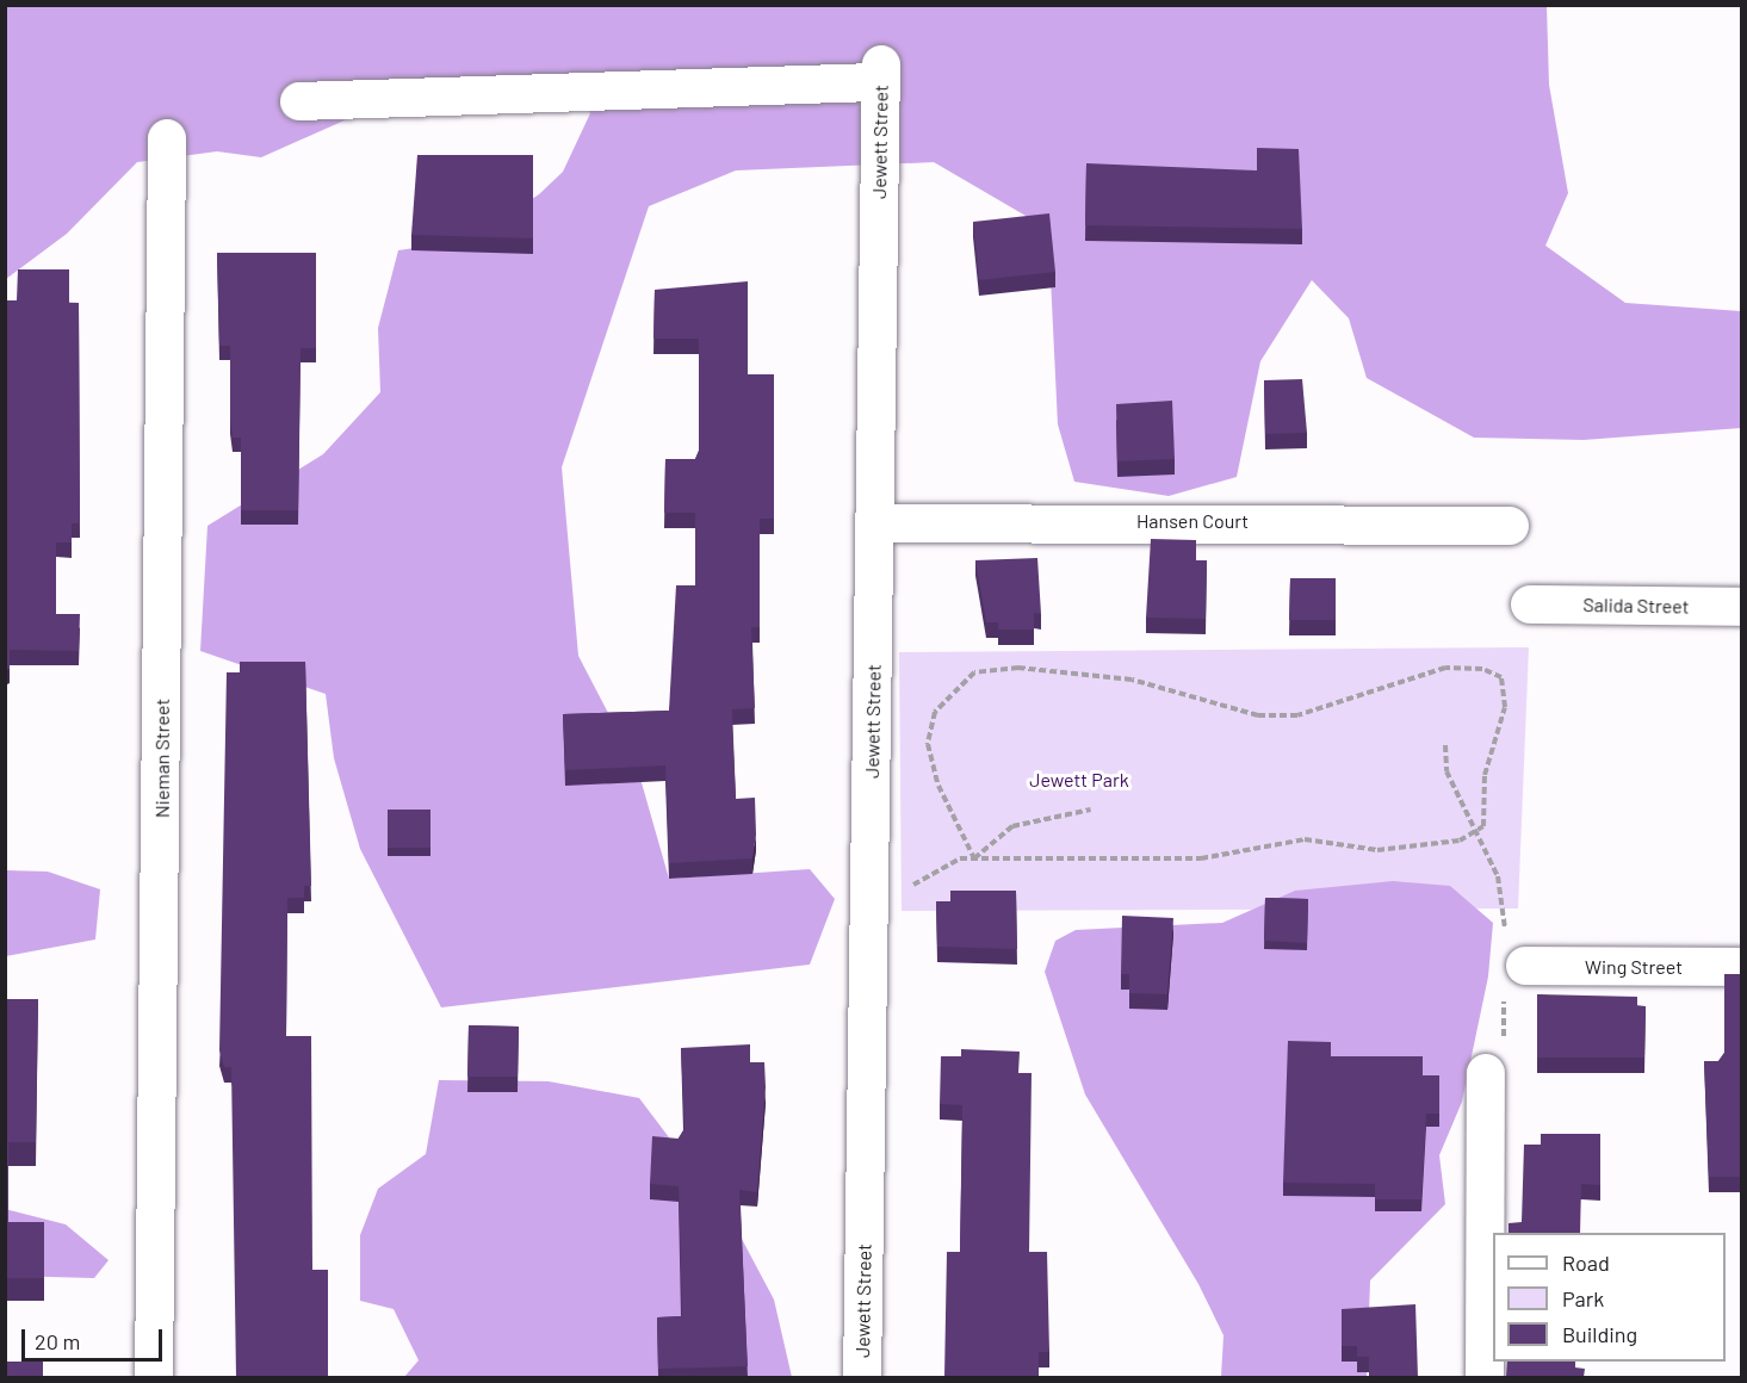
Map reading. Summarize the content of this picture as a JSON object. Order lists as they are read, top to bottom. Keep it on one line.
{"streets":{"street":["Jewett Street","Hansen Court","Salida Street","Nieman Street","Wing Street"]},"crossings":[["Jewett Street","Hansen Court"]],"parks":["Jewett Park"],"legend":["Road","Park","Building"],"scale_bar":"20 m"}
